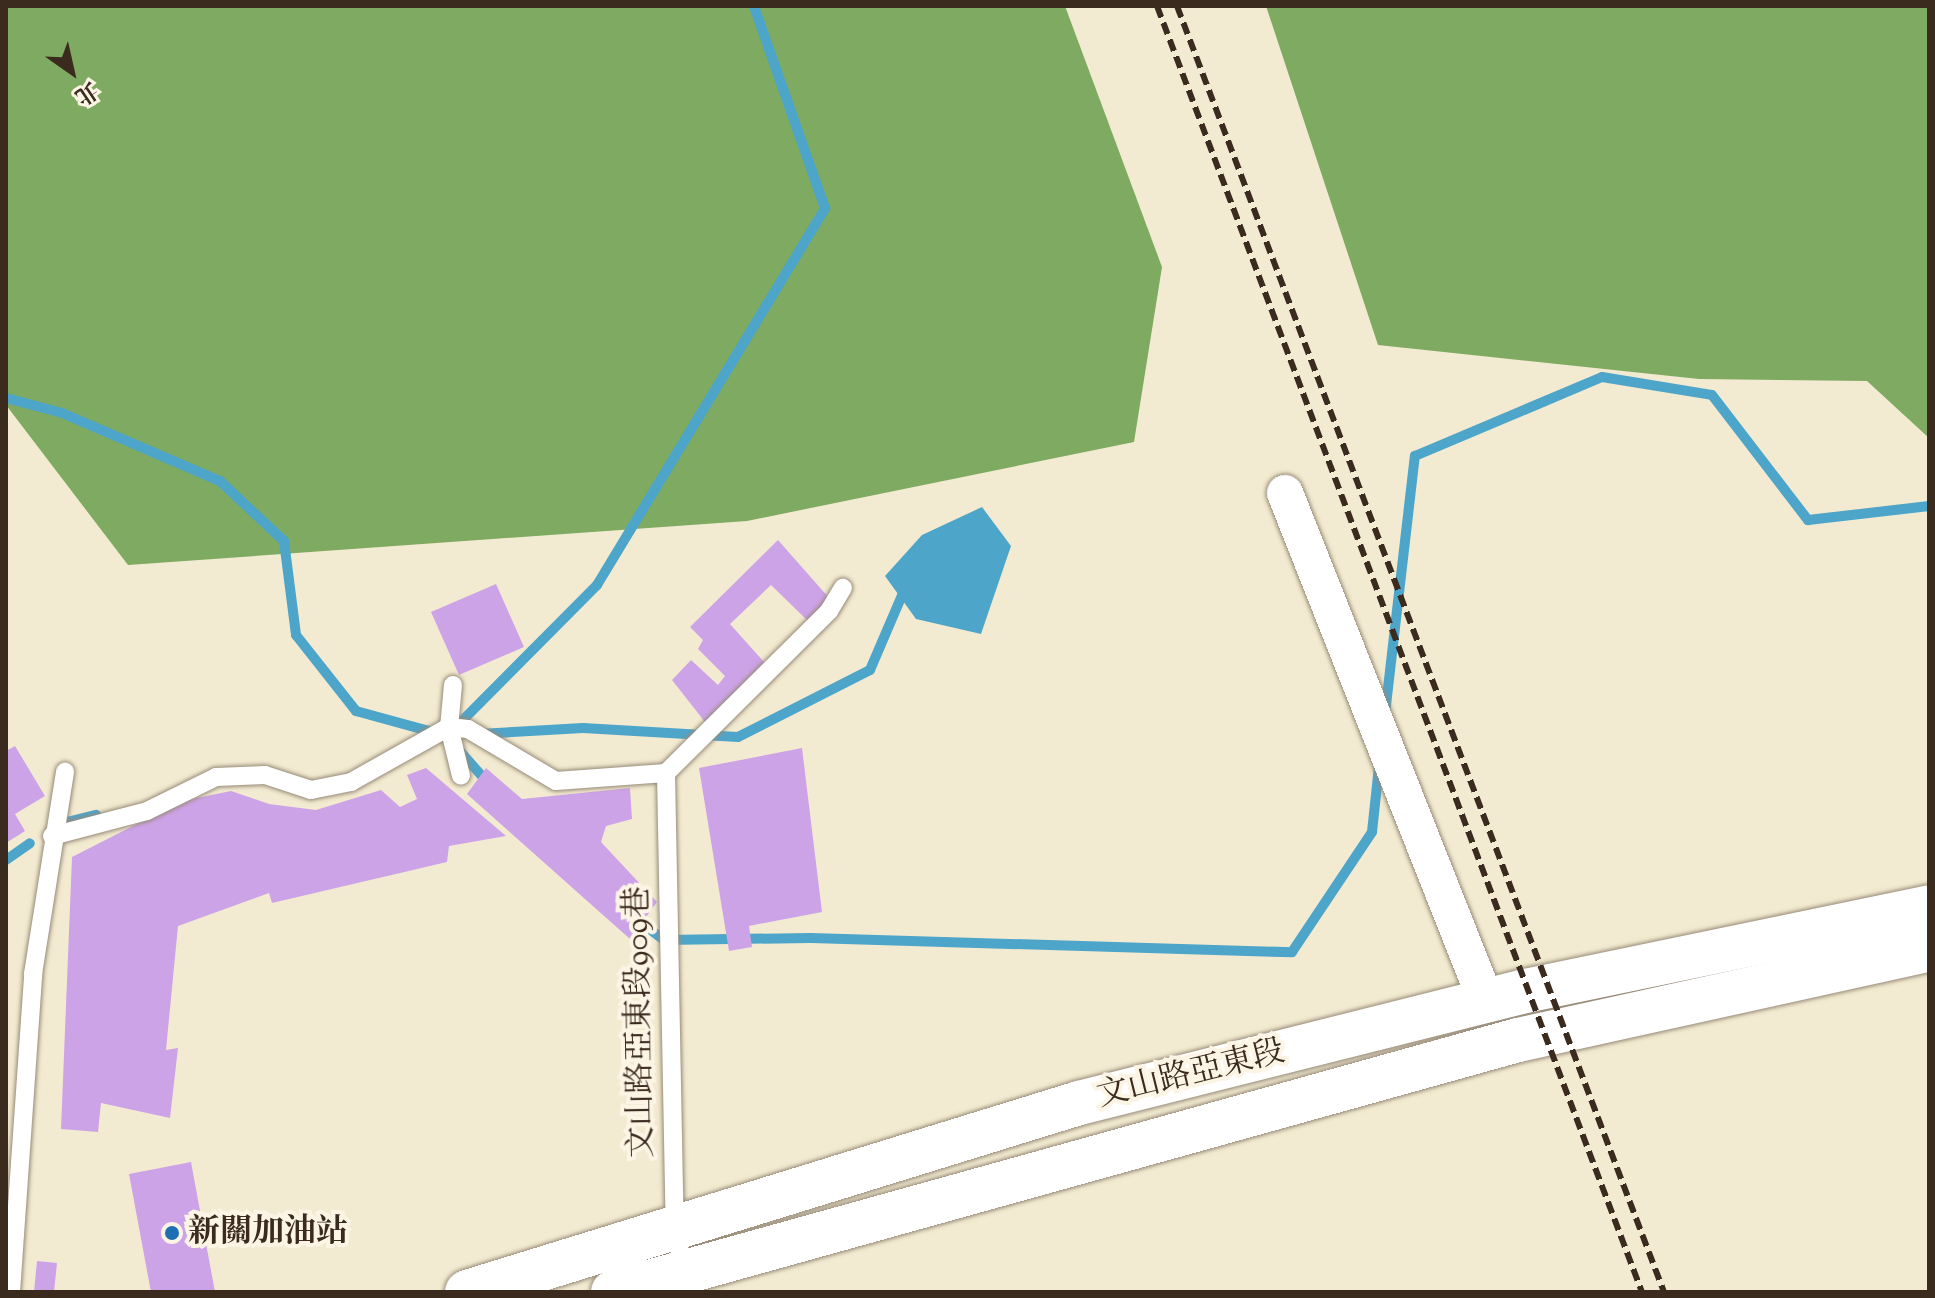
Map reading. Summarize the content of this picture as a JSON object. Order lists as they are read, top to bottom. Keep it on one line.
{"streets":{"main road":["文山路亞東段"],"lane":["文山路亞東段909巷"]},"crossings":[["文山路亞東段909巷","文山路亞東段"]],"places":["新關加油站"],"north":"bottom right"}
